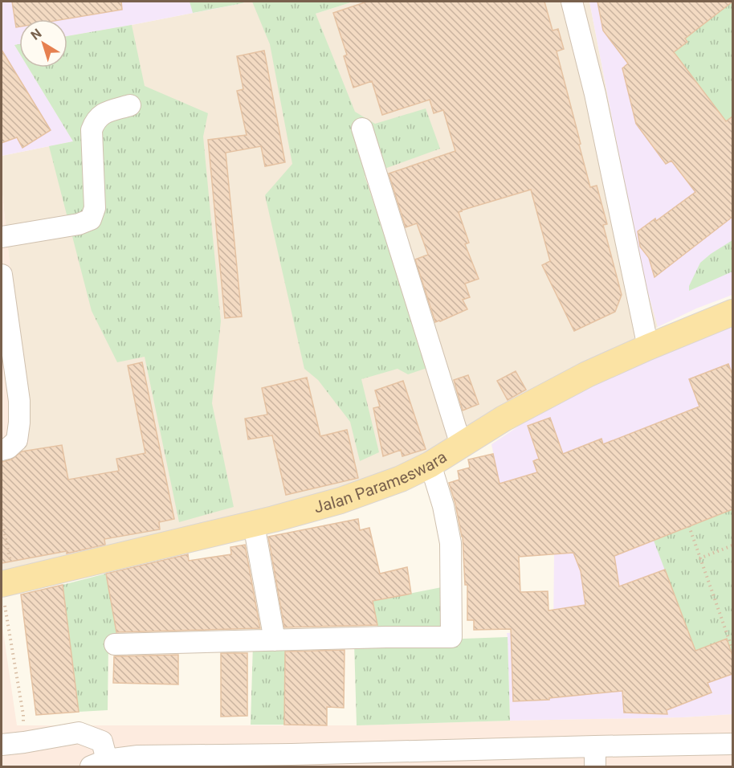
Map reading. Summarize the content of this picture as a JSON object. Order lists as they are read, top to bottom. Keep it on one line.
{"streets":{"main road":["Jalan Parameswara"]},"north":"top left"}
